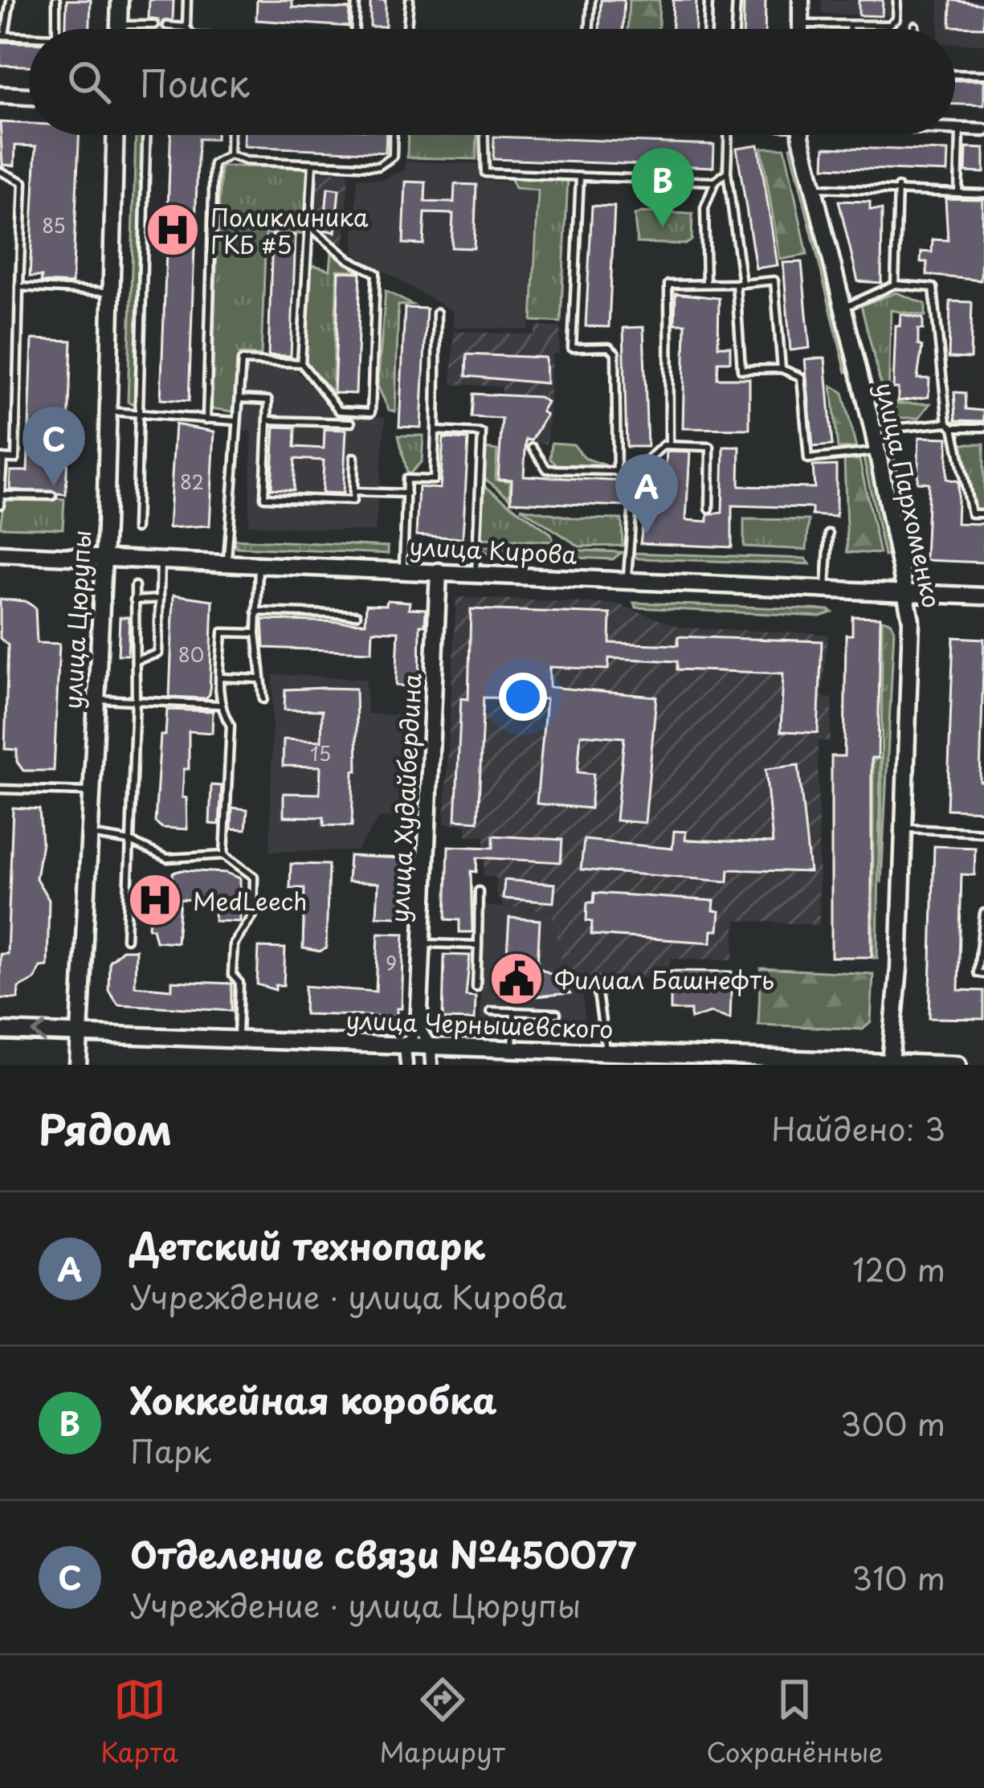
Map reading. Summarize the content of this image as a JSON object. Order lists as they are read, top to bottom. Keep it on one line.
{"streets":{"street":["улица Пархоменко","улица Кирова","улица Цюрупы","улица Худайбердина","улица Чернышевского"]},"crossings":[["улица Пархоменко","улица Кирова"],["улица Пархоменко","улица Чернышевского"],["улица Кирова","улица Цюрупы"],["улица Кирова","улица Худайбердина"],["улица Цюрупы","улица Чернышевского"]],"places":{"hospital":["Поликлиника ГКБ #5","MedLeech"],"public building":["Филиал Башнефть"]},"house_numbers":["85","82","80","15","9"],"page":{"search":"Поиск","pins":["B","C","A"],"heading":["Рядом","Найдено: 3"],"list":[{"mark":"A","name":"Детский технопарк","note":"Учреждение · улица Кирова","value":"120 m"},{"mark":"B","name":"Хоккейная коробка","note":"Парк","value":"300 m"},{"mark":"C","name":"Отделение связи №450077","note":"Учреждение · улица Цюрупы","value":"310 m"}],"nav":["Карта","Маршрут","Сохранённые"]}}
